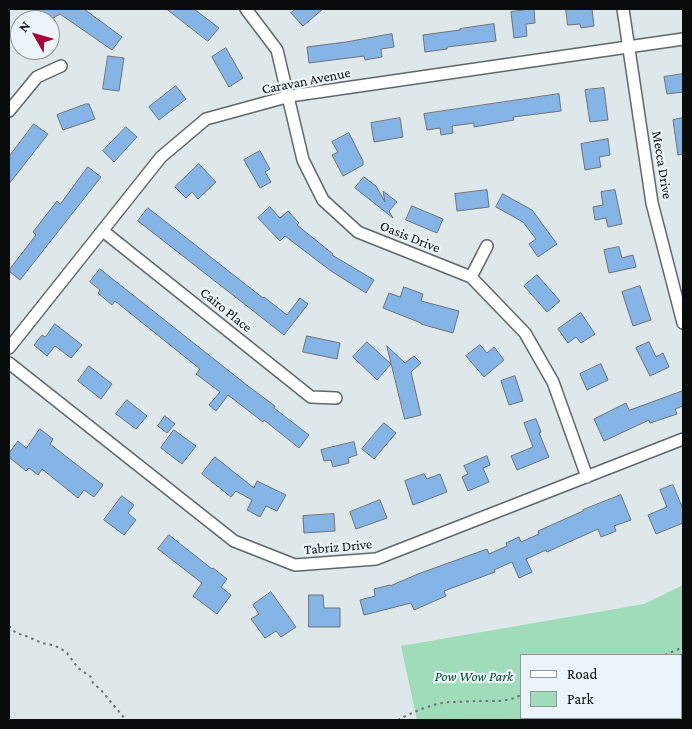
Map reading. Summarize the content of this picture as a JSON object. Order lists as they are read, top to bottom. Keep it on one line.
{"streets":{"street":["Caravan Avenue","Mecca Drive","Oasis Drive","Cairo Place","Tabriz Drive"]},"crossings":[["Caravan Avenue","Mecca Drive"],["Caravan Avenue","Oasis Drive"],["Caravan Avenue","Cairo Place"],["Oasis Drive","Tabriz Drive"]],"parks":["Pow Wow Park"],"legend":["Road","Park"],"north":"top left"}
